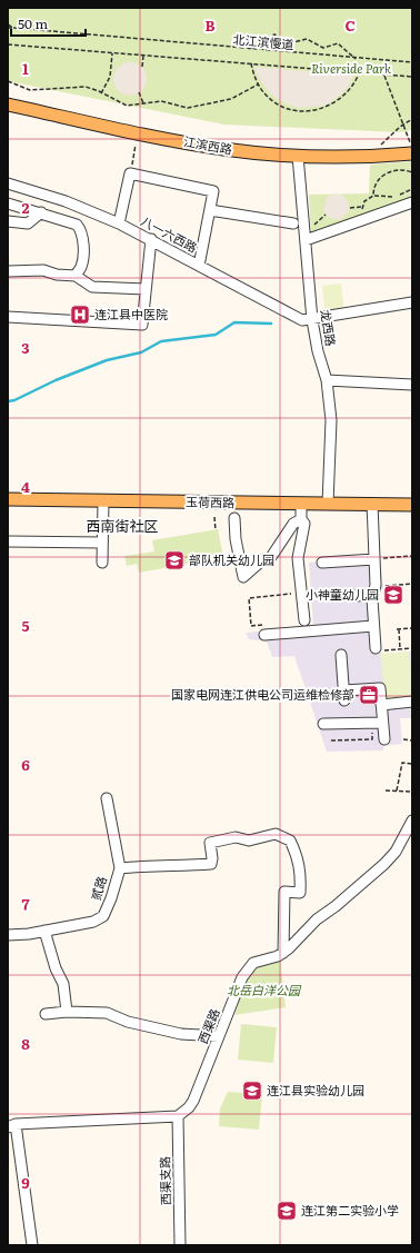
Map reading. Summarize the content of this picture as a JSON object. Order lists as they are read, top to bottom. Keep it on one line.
{"streets":{"main road":["江滨西路","玉荷西路"],"street":["八一六西路","龙西路","贰路","西渠路","西渠支路"],"path":["北江滨慢道"]},"crossings":[["江滨西路","龙西路"],["八一六西路","龙西路"],["龙西路","玉荷西路"],["西渠路","西渠支路"]],"districts":["西南街社区"],"parks":["Riverside Park","北岳白洋公园"],"places":{"hospital":["连江县中医院"],"school or university":["部队机关幼儿园","小神童幼儿园","连江县实验幼儿园","连江第二实验小学"],"office":["国家电网连江供电公司运维检修部"]},"scale_bar":"50 m","grid":{"columns":["B","C"],"rows":["1","2","3","4","5","6","7","8","9"]}}
